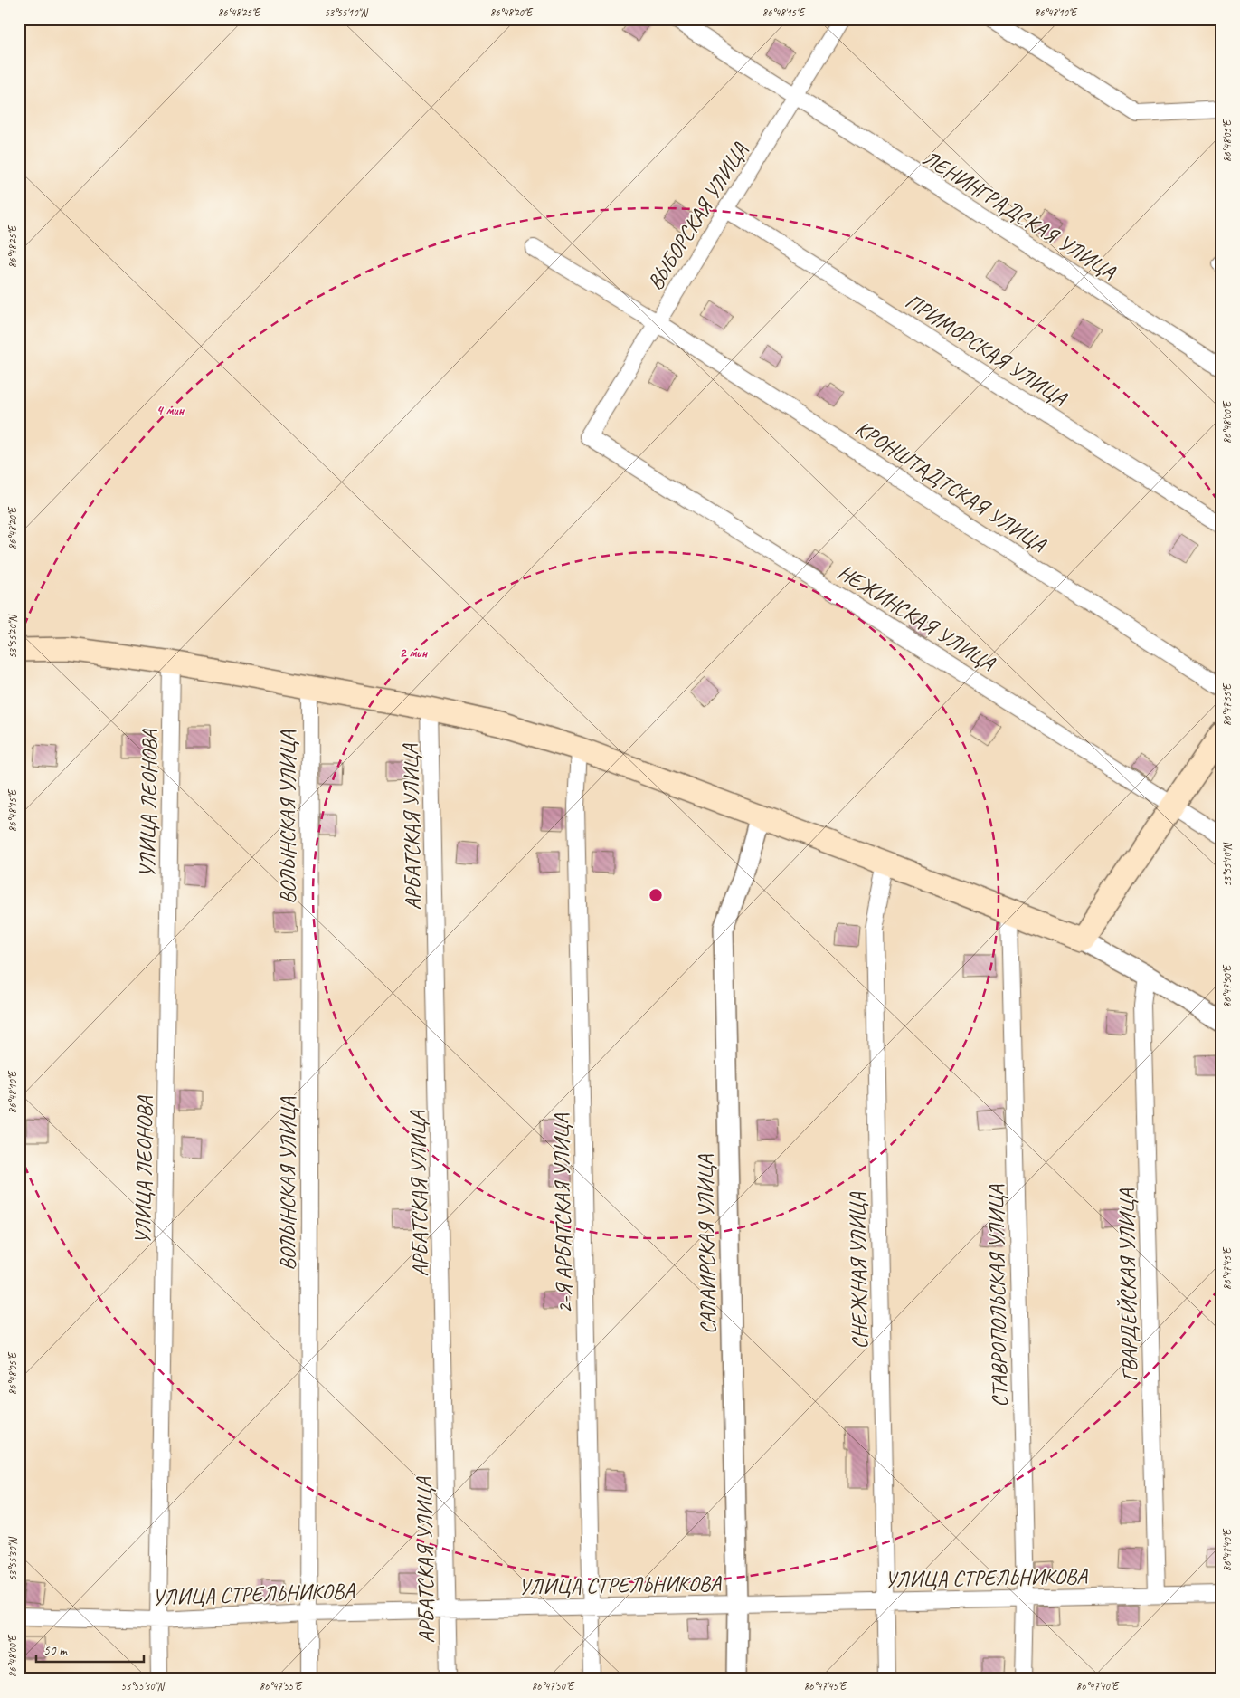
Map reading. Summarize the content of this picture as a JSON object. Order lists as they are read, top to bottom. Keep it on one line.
{"streets":{"street":["ЛЕНИНГРАДСКАЯ УЛИЦА","ВЫБОРСКАЯ УЛИЦА","ПРИМОРСКАЯ УЛИЦА","КРОНШТАДТСКАЯ УЛИЦА","НЕЖИНСКАЯ УЛИЦА","УЛИЦА ЛЕОНОВА","ВОЛЫНСКАЯ УЛИЦА","АРБАТСКАЯ УЛИЦА","2-Я АРБАТСКАЯ УЛИЦА","САЛАИРСКАЯ УЛИЦА","СНЕЖНАЯ УЛИЦА","ГВАРДЕЙСКАЯ УЛИЦА","СТАВРОПОЛЬСКАЯ УЛИЦА","УЛИЦА СТРЕЛЬНИКОВА"]},"crossings":[["ЛЕНИНГРАДСКАЯ УЛИЦА","ВЫБОРСКАЯ УЛИЦА"],["ВЫБОРСКАЯ УЛИЦА","ПРИМОРСКАЯ УЛИЦА"],["ВЫБОРСКАЯ УЛИЦА","КРОНШТАДТСКАЯ УЛИЦА"],["ВЫБОРСКАЯ УЛИЦА","НЕЖИНСКАЯ УЛИЦА"],["УЛИЦА ЛЕОНОВА","УЛИЦА СТРЕЛЬНИКОВА"],["ВОЛЫНСКАЯ УЛИЦА","УЛИЦА СТРЕЛЬНИКОВА"],["АРБАТСКАЯ УЛИЦА","УЛИЦА СТРЕЛЬНИКОВА"],["2-Я АРБАТСКАЯ УЛИЦА","УЛИЦА СТРЕЛЬНИКОВА"],["САЛАИРСКАЯ УЛИЦА","УЛИЦА СТРЕЛЬНИКОВА"],["СНЕЖНАЯ УЛИЦА","УЛИЦА СТРЕЛЬНИКОВА"],["ГВАРДЕЙСКАЯ УЛИЦА","УЛИЦА СТРЕЛЬНИКОВА"],["СТАВРОПОЛЬСКАЯ УЛИЦА","УЛИЦА СТРЕЛЬНИКОВА"]],"scale_bar":"50 m","coordinates":["86°48'25\"E","53°55'10\"N","86°48'20\"E","86°48'15\"E","86°48'10\"E","86°48'05\"E","86°48'00\"E","53°55'20\"N","86°47'55\"E","86°47'50\"E","86°47'45\"E","86°47'40\"E","53°55'30\"N"],"rings":["4 мин","2 мин"]}
